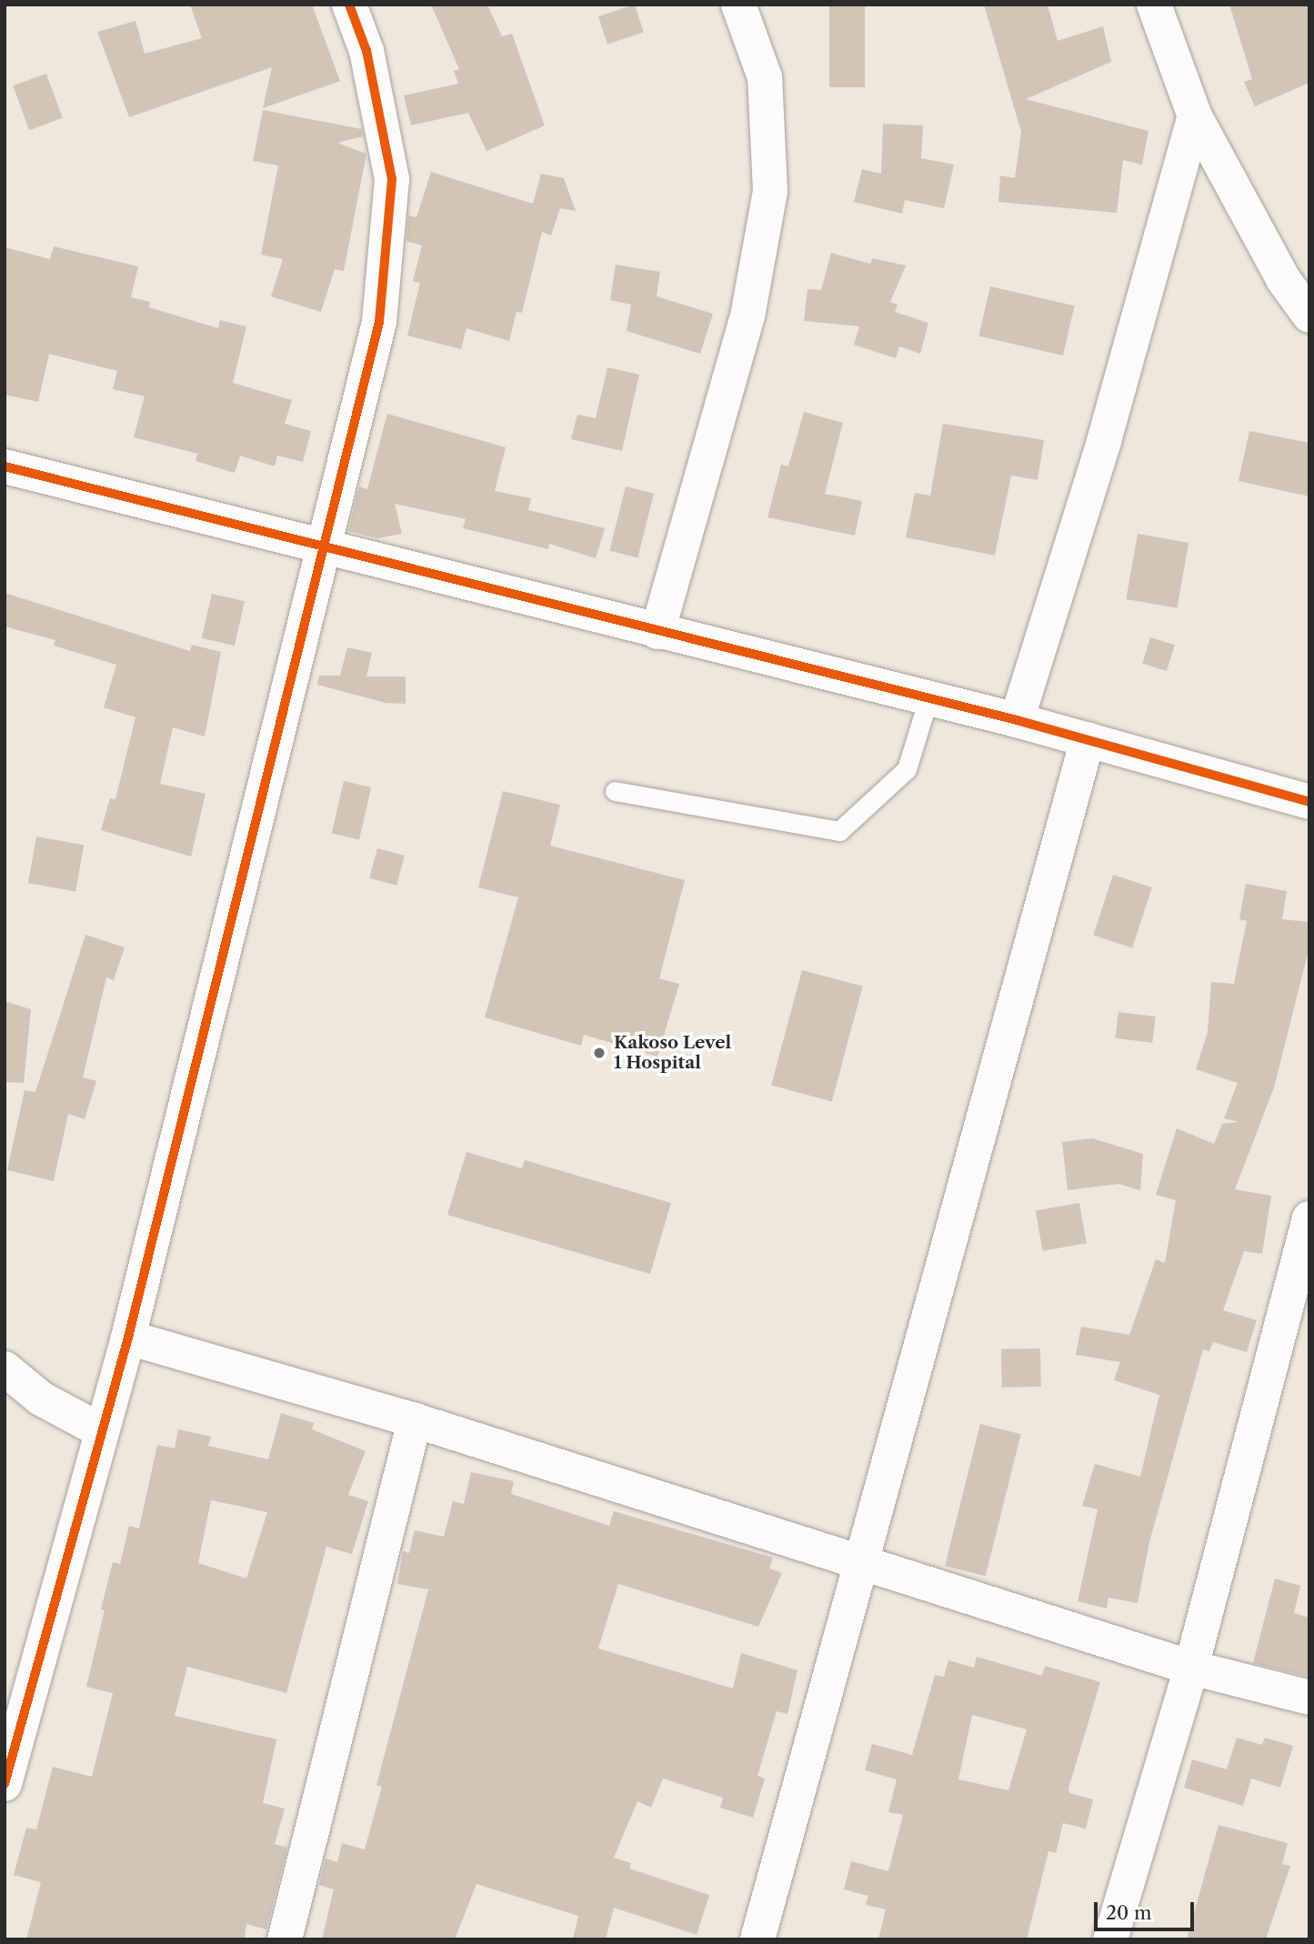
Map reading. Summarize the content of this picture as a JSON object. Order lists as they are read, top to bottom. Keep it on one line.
{"places":["Kakoso Level 1 Hospital"],"scale_bar":"20 m"}
